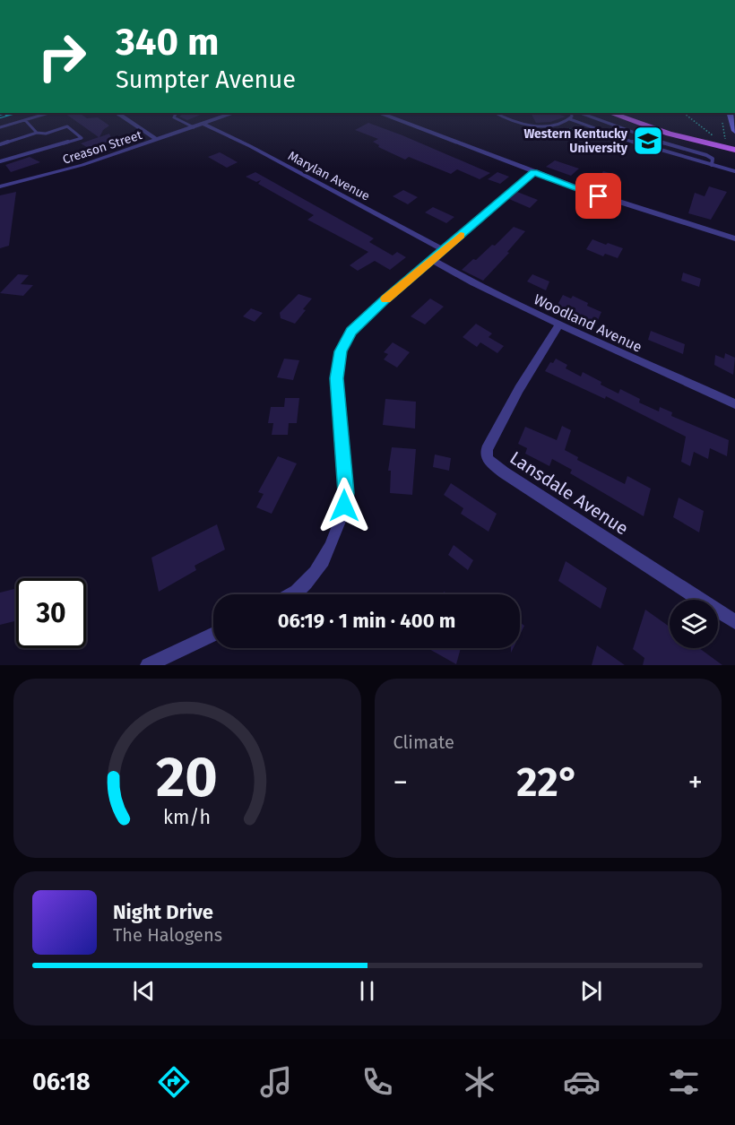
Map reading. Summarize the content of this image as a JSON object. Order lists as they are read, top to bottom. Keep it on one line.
{"streets":{"street":["Creason Street","Marylan Avenue","Woodland Avenue","Lansdale Avenue"]},"crossings":[["Creason Street","Marylan Avenue"],["Woodland Avenue","Lansdale Avenue"]],"places":{"school or university":["Western Kentucky University"]},"page":{"turn":["340 m","Sumpter Avenue"],"limit":"30","trip":"06:19 · 1 min · 400 m","tile":"Climate","heat":["−","22°","+"],"song":["Night Drive","The Halogens"],"tabs":"06:18","gauge":["20","km/h"]}}
